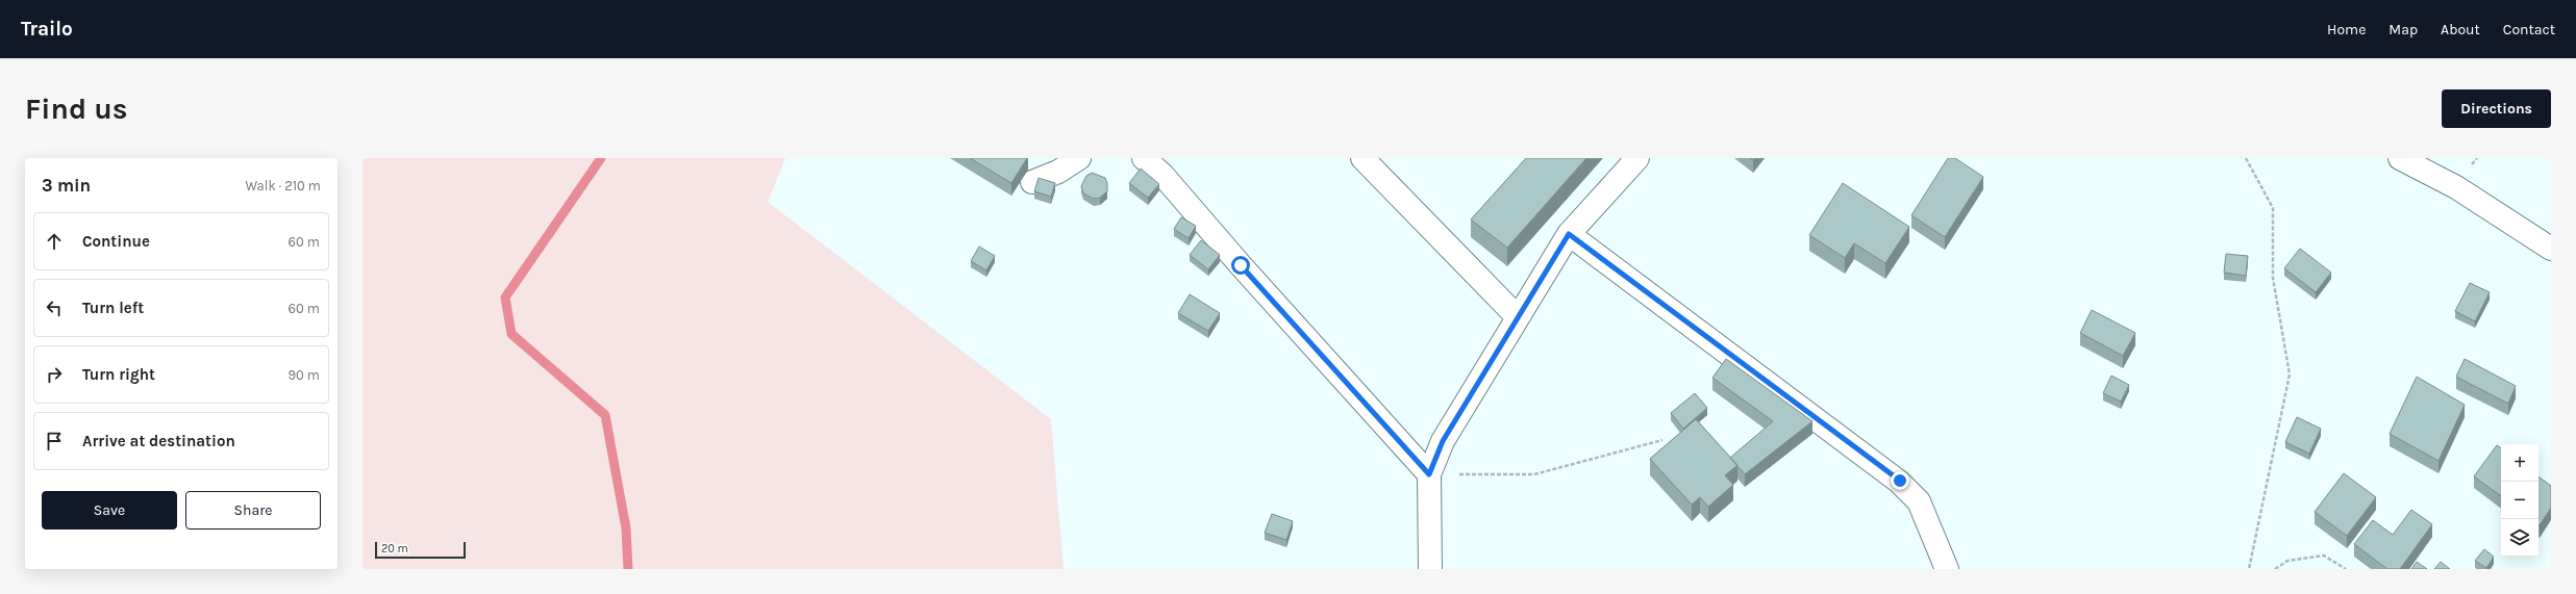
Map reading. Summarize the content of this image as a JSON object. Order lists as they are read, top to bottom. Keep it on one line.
{"scale_bar":"20 m","page":{"header":"Trailo","nav":["Home","Map","About","Contact"],"buttons":["Directions",["Save","Share"]],"title":"Find us","heading":["3 min","Walk · 210 m"],"list":[["Continue","60 m"],["Turn left","60 m"],["Turn right","90 m"],"Arrive at destination"],"map_buttons":["+","−"],"scale":"20 m"}}
